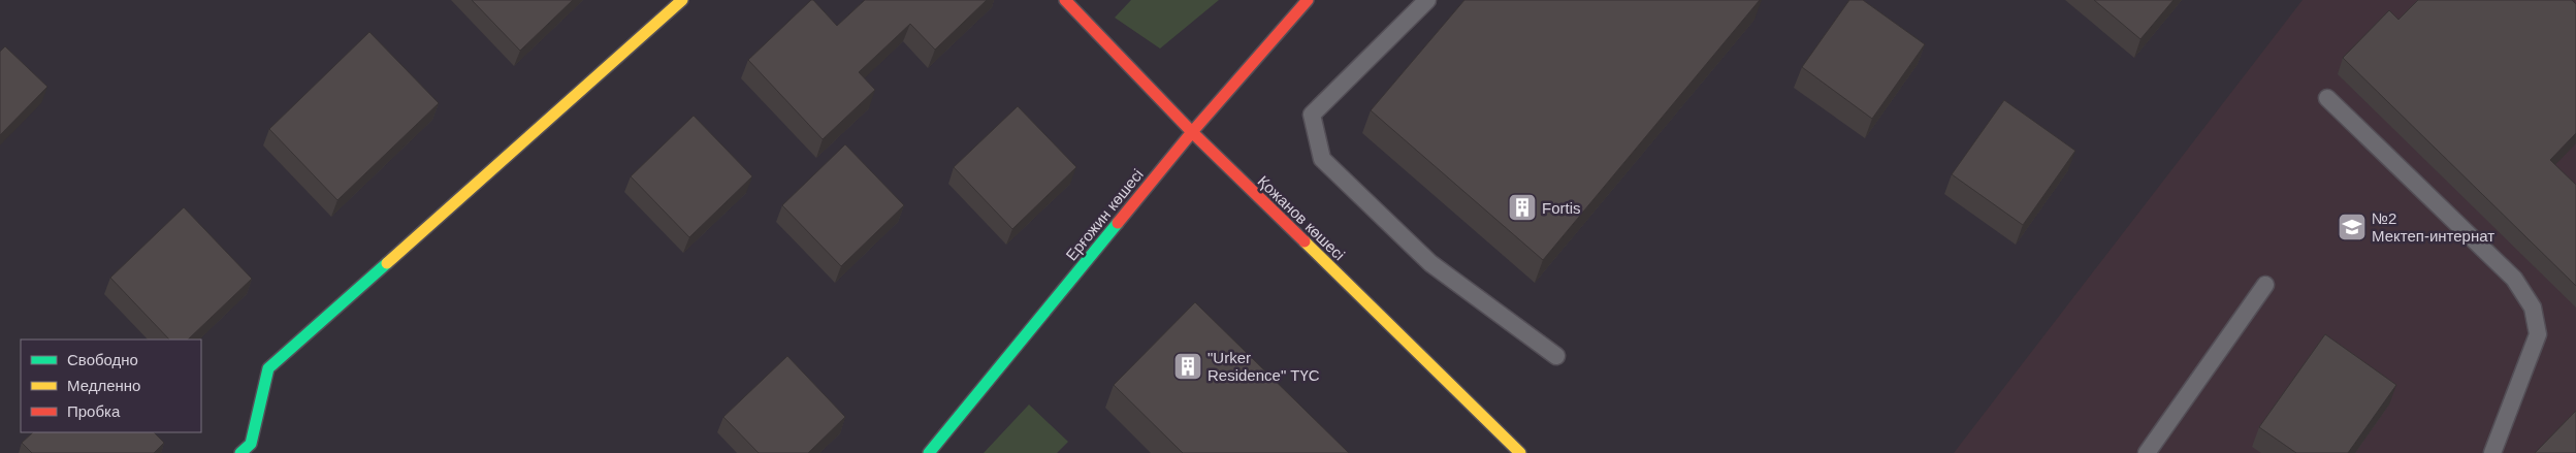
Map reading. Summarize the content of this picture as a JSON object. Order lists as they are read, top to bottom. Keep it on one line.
{"streets":{"street":["Ерғожин көшесі","Қожанов көшесі"]},"crossings":[["Ерғожин көшесі","Қожанов көшесі"]],"places":{"building":["Fortis","\"Urker Residence\" ТҮС"],"school or university":["№2 Мектеп-интернат"]},"legend":["Свободно","Медленно","Пробка"]}
